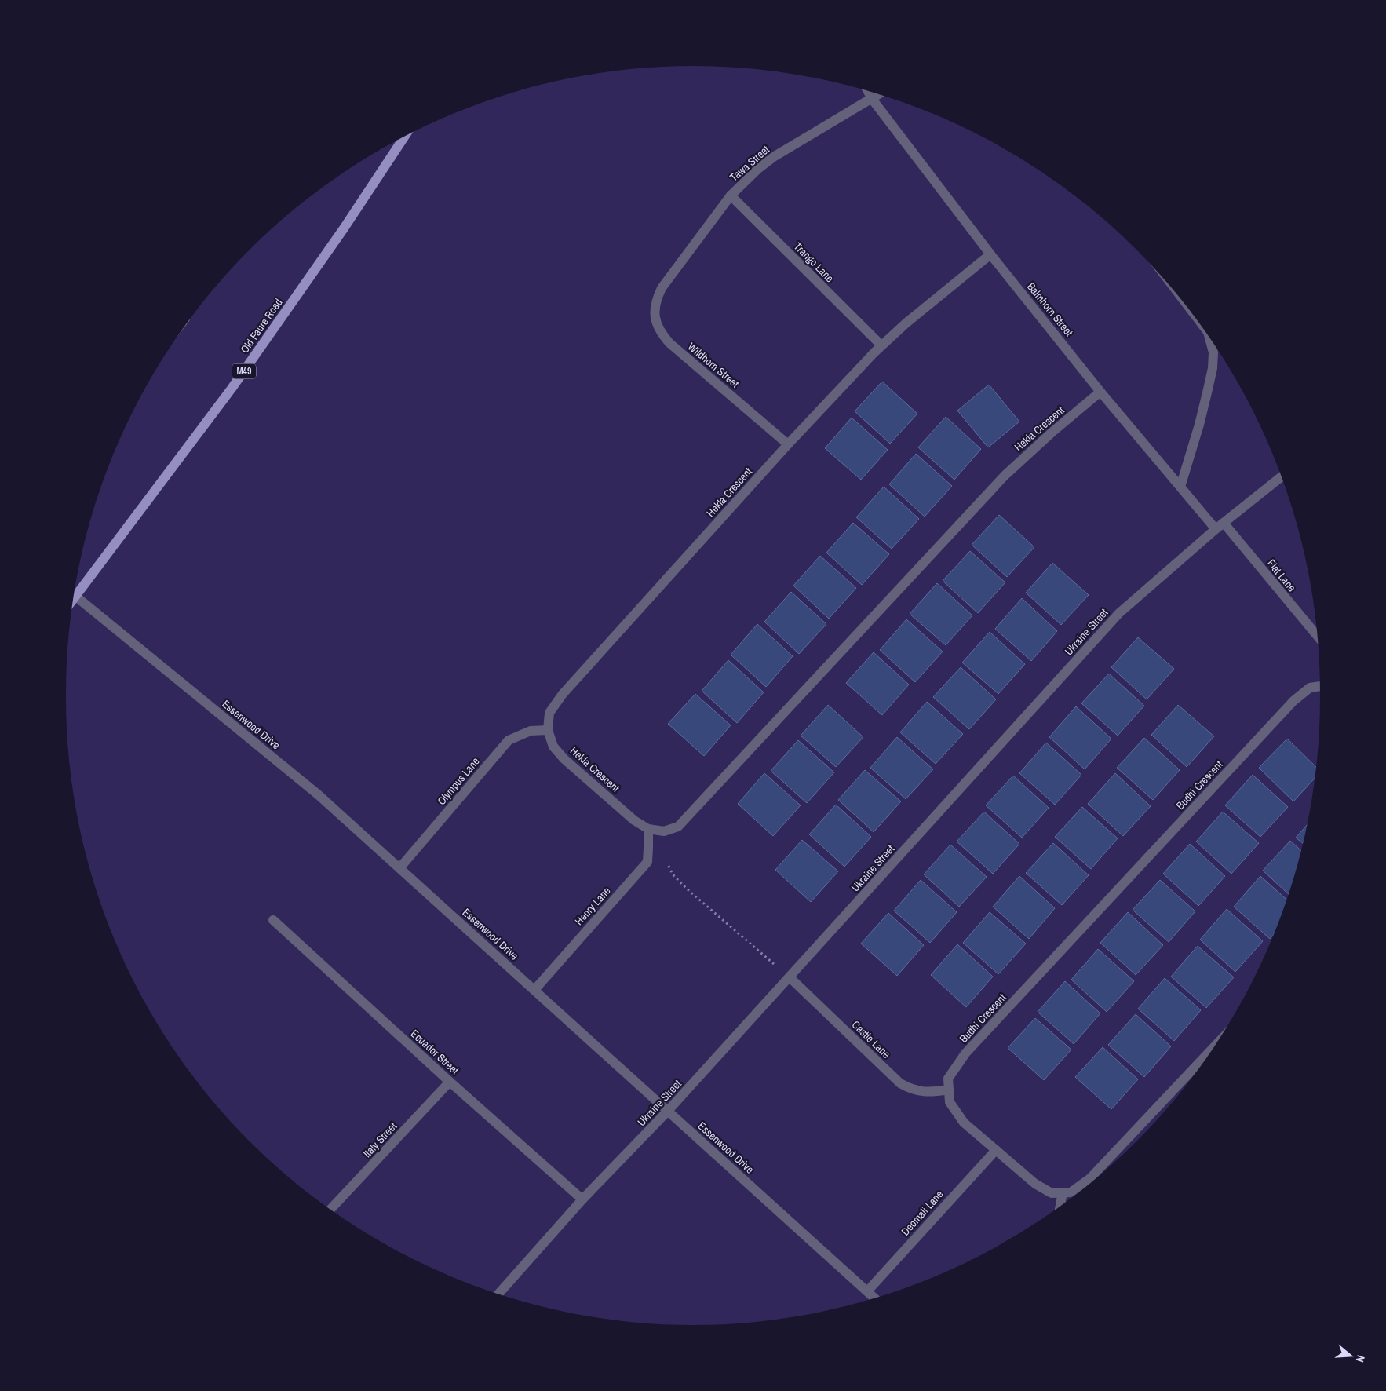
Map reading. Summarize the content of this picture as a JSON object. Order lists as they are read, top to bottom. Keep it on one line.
{"streets":{"main road":["Old Faure Road","M49"],"street":["Tawa Street","Trango Lane","Balmhorn Street","Wildhorn Street","Hekla Crescent","Flat Lane","Ukraine Street","Essenwood Drive","Olympus Lane","Budhi Crescent","Henry Lane","Castle Lane","Ecuador Street","Italy Street","Deomali Lane"]},"crossings":[["Tawa Street","Trango Lane"],["Tawa Street","Balmhorn Street"],["Tawa Street","Wildhorn Street"],["Trango Lane","Hekla Crescent"],["Balmhorn Street","Hekla Crescent"],["Balmhorn Street","Flat Lane"],["Balmhorn Street","Ukraine Street"],["Old Faure Road","Essenwood Drive"],["Wildhorn Street","Hekla Crescent"],["Hekla Crescent","Olympus Lane"],["Hekla Crescent","Henry Lane"],["Flat Lane","Ukraine Street"],["Ukraine Street","Essenwood Drive"],["Ukraine Street","Castle Lane"],["Ukraine Street","Ecuador Street"],["Essenwood Drive","Olympus Lane"],["Essenwood Drive","Henry Lane"],["Essenwood Drive","Deomali Lane"],["Budhi Crescent","Castle Lane"],["Budhi Crescent","Deomali Lane"],["Ecuador Street","Italy Street"]],"north":"right"}
